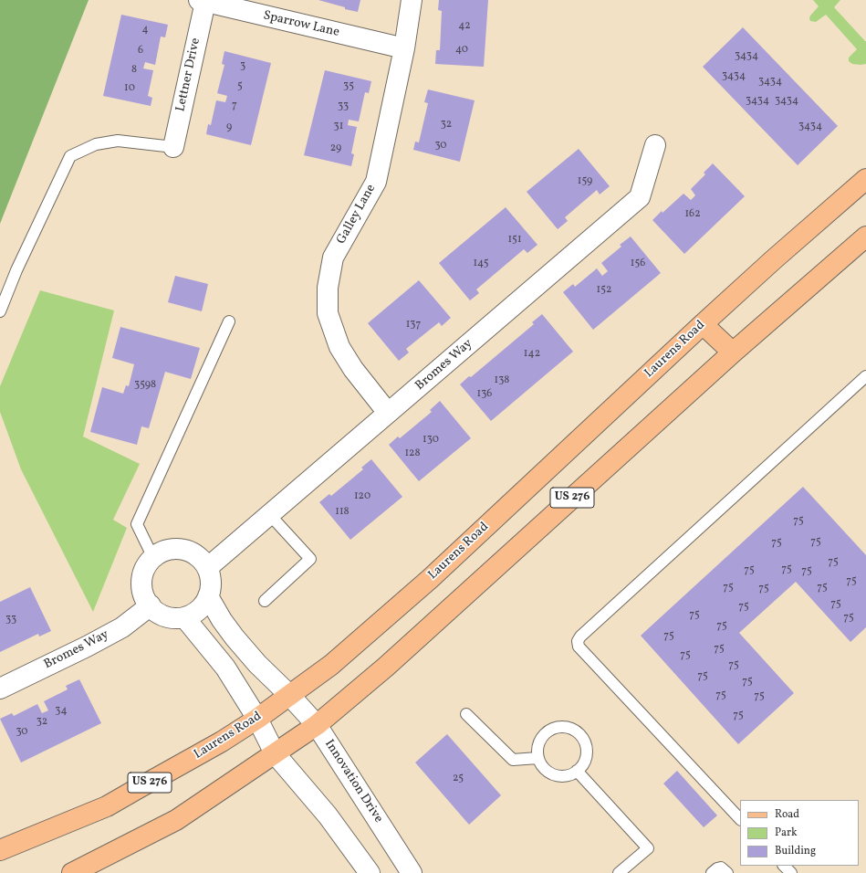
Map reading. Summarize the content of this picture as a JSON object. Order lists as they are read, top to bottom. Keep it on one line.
{"streets":{"main road":["Laurens Road","US 276"],"street":["Sparrow Lane","Lettner Drive","Galley Lane","Bromes Way","Innovation Drive"]},"crossings":[["Sparrow Lane","Lettner Drive"],["Sparrow Lane","Galley Lane"],["Galley Lane","Bromes Way"],["Laurens Road","Innovation Drive"],["Bromes Way","Innovation Drive"],["US 276","Innovation Drive"]],"house_numbers":["42","4","40","6","3434","3","8","3434","3434","5","35","10","3434","3434","7","33","32","31","3434","9","30","29","159","162","151","145","156","152","137","142","138","3598","136","130","128","120","118","75","75","75","75","75","75","75","75","75","75","75","75","75","75","75","33","75","75","75","75","75","75","75","75","75","34","75","32","30","25"],"legend":["Road","Park","Building"]}
